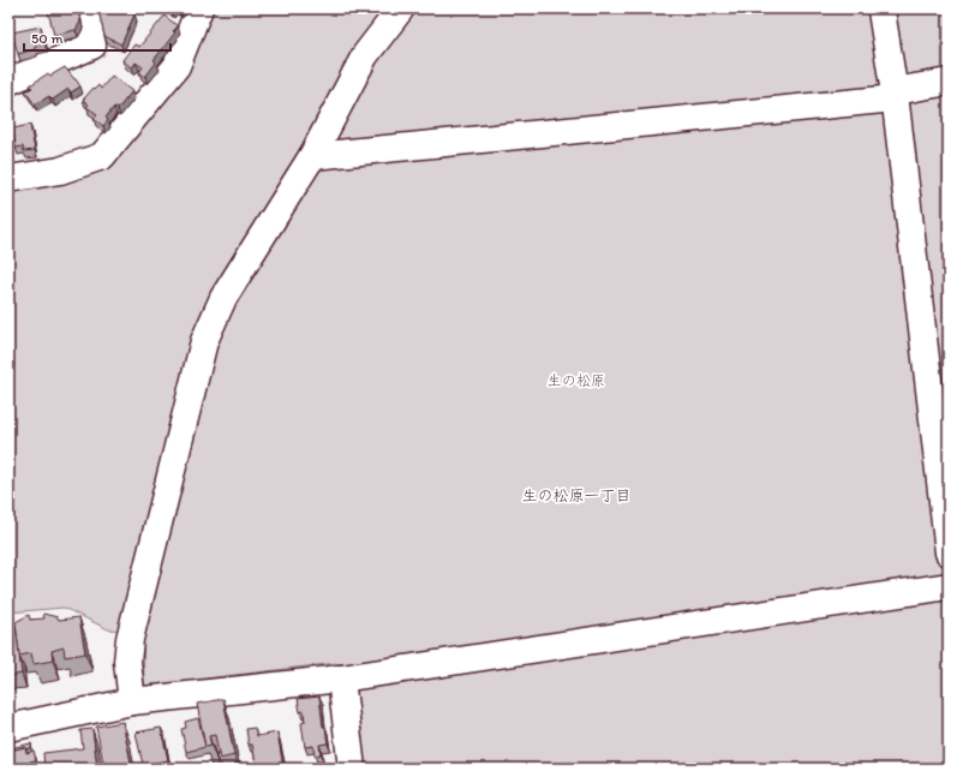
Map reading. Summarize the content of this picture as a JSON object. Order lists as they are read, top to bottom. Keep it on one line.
{"districts":["生の松原一丁目"],"parks":["生の松原"],"scale_bar":"50 m"}
